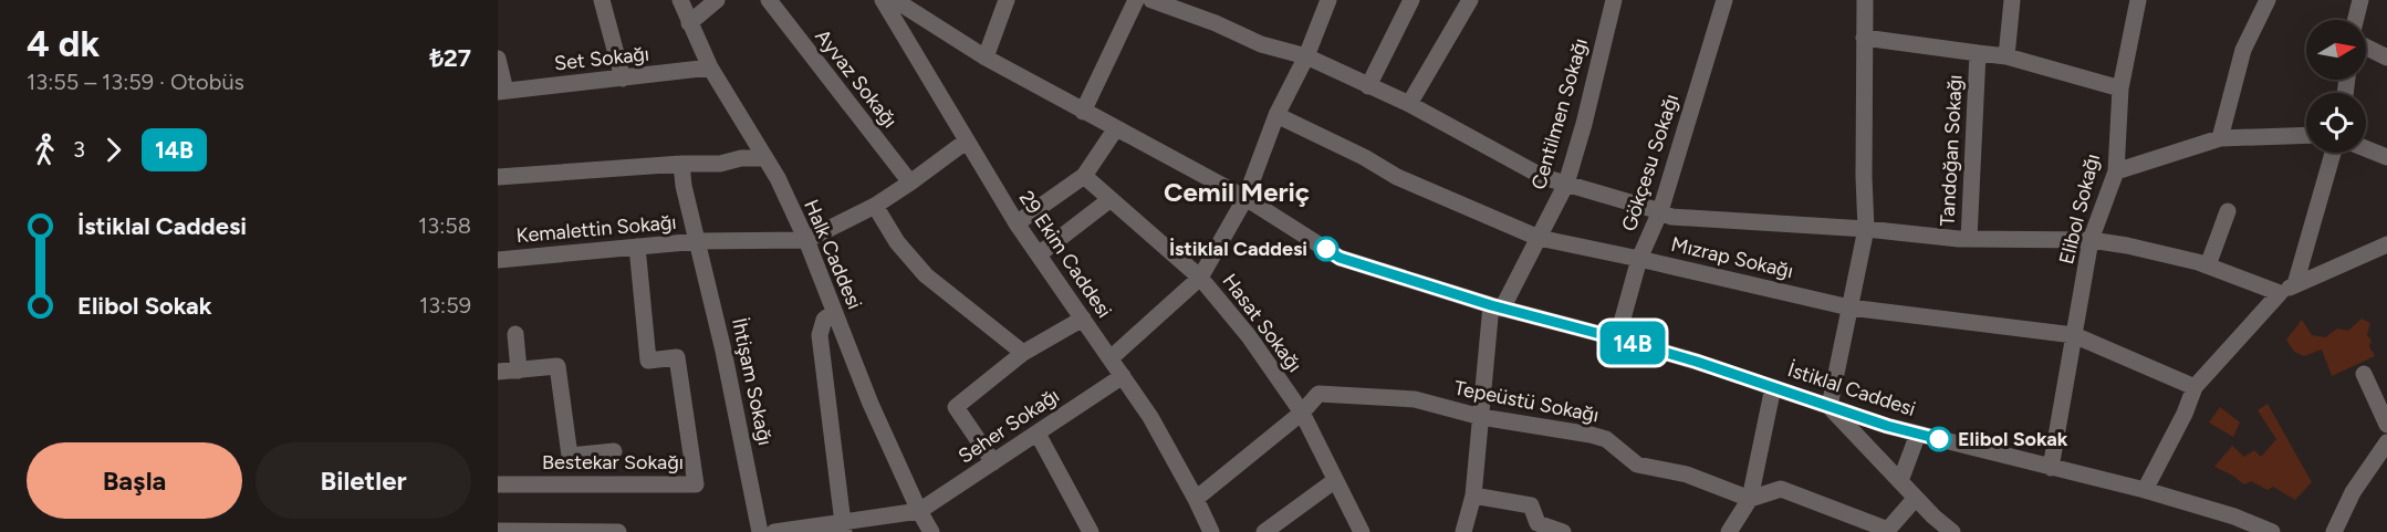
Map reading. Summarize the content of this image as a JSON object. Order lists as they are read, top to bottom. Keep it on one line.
{"streets":{"street":["Set Sokağı","Ayvaz Sokağı","Centilmen Sokağı","Tandoğan Sokağı","Gökçesu Sokağı","Elibol Sokağı","Kemalettin Sokağı","Halk Caddesi","29 Ekim Caddesi","Mızrap Sokağı","Hasat Sokağı","İhtişam Sokağı","İstiklal Caddesi","Tepeüstü Sokağı","Seher Sokağı","Bestekar Sokağı"]},"crossings":[["Set Sokağı","Halk Caddesi"],["Centilmen Sokağı","Mızrap Sokağı"],["Centilmen Sokağı","İstiklal Caddesi"],["Tandoğan Sokağı","Elibol Sokağı"],["Gökçesu Sokağı","Mızrap Sokağı"],["Gökçesu Sokağı","İstiklal Caddesi"],["Elibol Sokağı","Mızrap Sokağı"],["Elibol Sokağı","İstiklal Caddesi"],["Kemalettin Sokağı","Halk Caddesi"],["Kemalettin Sokağı","İhtişam Sokağı"],["Kemalettin Sokağı","Bestekar Sokağı"],["Halk Caddesi","Seher Sokağı"],["29 Ekim Caddesi","Seher Sokağı"],["Hasat Sokağı","Tepeüstü Sokağı"]],"districts":["Cemil Meriç"],"places":["İstiklal Caddesi","Elibol Sokak"],"lines":["bus line 14B"],"north":"right","page":{"heading":["4 dk","13:55 – 13:59 · Otobüs","₺27"],"on_map":"14B","legs":["3","14B"],"list":[{"name":"İstiklal Caddesi","value":"13:58"},{"name":"Elibol Sokak","value":"13:59"}],"buttons":["Başla","Biletler"]}}
